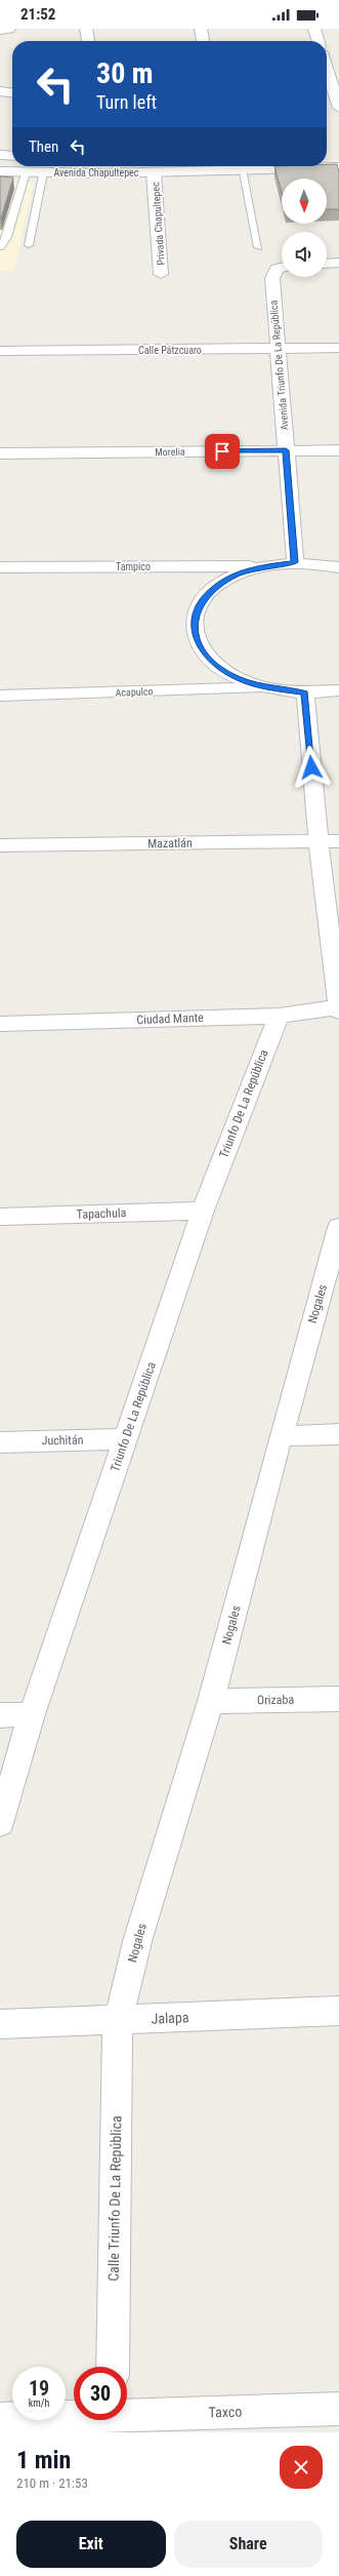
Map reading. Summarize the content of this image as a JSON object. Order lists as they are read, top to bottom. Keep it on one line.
{"streets":{"street":["Avenida Chapultepec","Privada Chapultepec","Calle Pátzcuaro","Avenida Triunfo De La República","Morelia","Tampico","Acapulco","Mazatlán","Ciudad Mante","Triunfo De La República","Tapachula","Nogales","Juchitán","Orizaba","Jalapa","Calle Triunfo De La República","Taxco"]},"crossings":[["Avenida Chapultepec","Privada Chapultepec"],["Calle Pátzcuaro","Avenida Triunfo De La República"],["Avenida Triunfo De La República","Morelia"],["Ciudad Mante","Triunfo De La República"],["Triunfo De La República","Tapachula"],["Triunfo De La República","Juchitán"],["Nogales","Orizaba"],["Nogales","Jalapa"],["Nogales","Calle Triunfo De La República"],["Jalapa","Calle Triunfo De La República"]],"north":"bottom","page":{"status":"21:52","turn":["30 m","Turn left"],"then":"Then","speed":"19 km/h","limit":"30","heading":["1 min","210 m · 21:53"],"buttons":["Exit","Share"]}}
